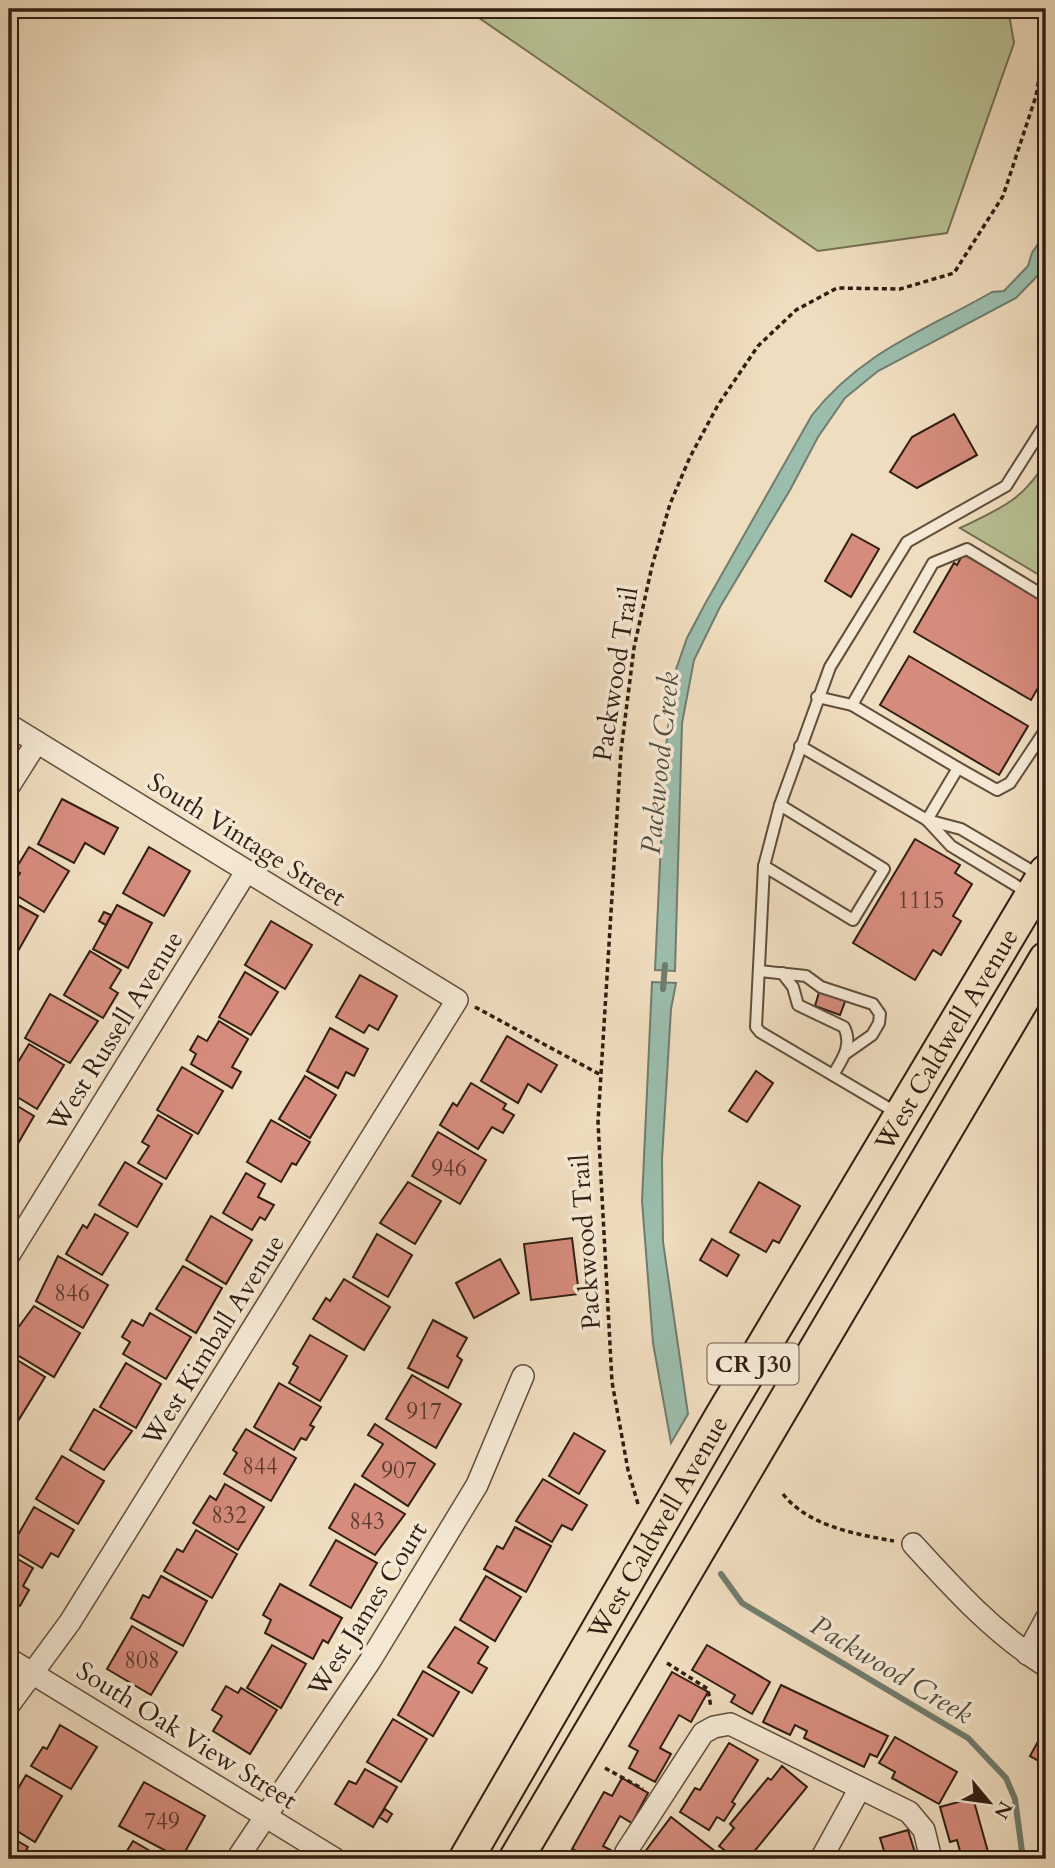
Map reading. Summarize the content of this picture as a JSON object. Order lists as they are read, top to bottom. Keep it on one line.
{"streets":{"main road":["West Caldwell Avenue","CR J30"],"street":["South Vintage Street","West Russell Avenue","West Kimball Avenue","West James Court","South Oak View Street"],"path":["Packwood Trail"]},"crossings":[["South Vintage Street","West Russell Avenue"],["South Vintage Street","West Kimball Avenue"],["West Kimball Avenue","South Oak View Street"],["West James Court","South Oak View Street"]],"water":["Packwood Creek"],"house_numbers":["1115","946","846","917","844","907","832","843","808","749"],"north":"bottom right"}
